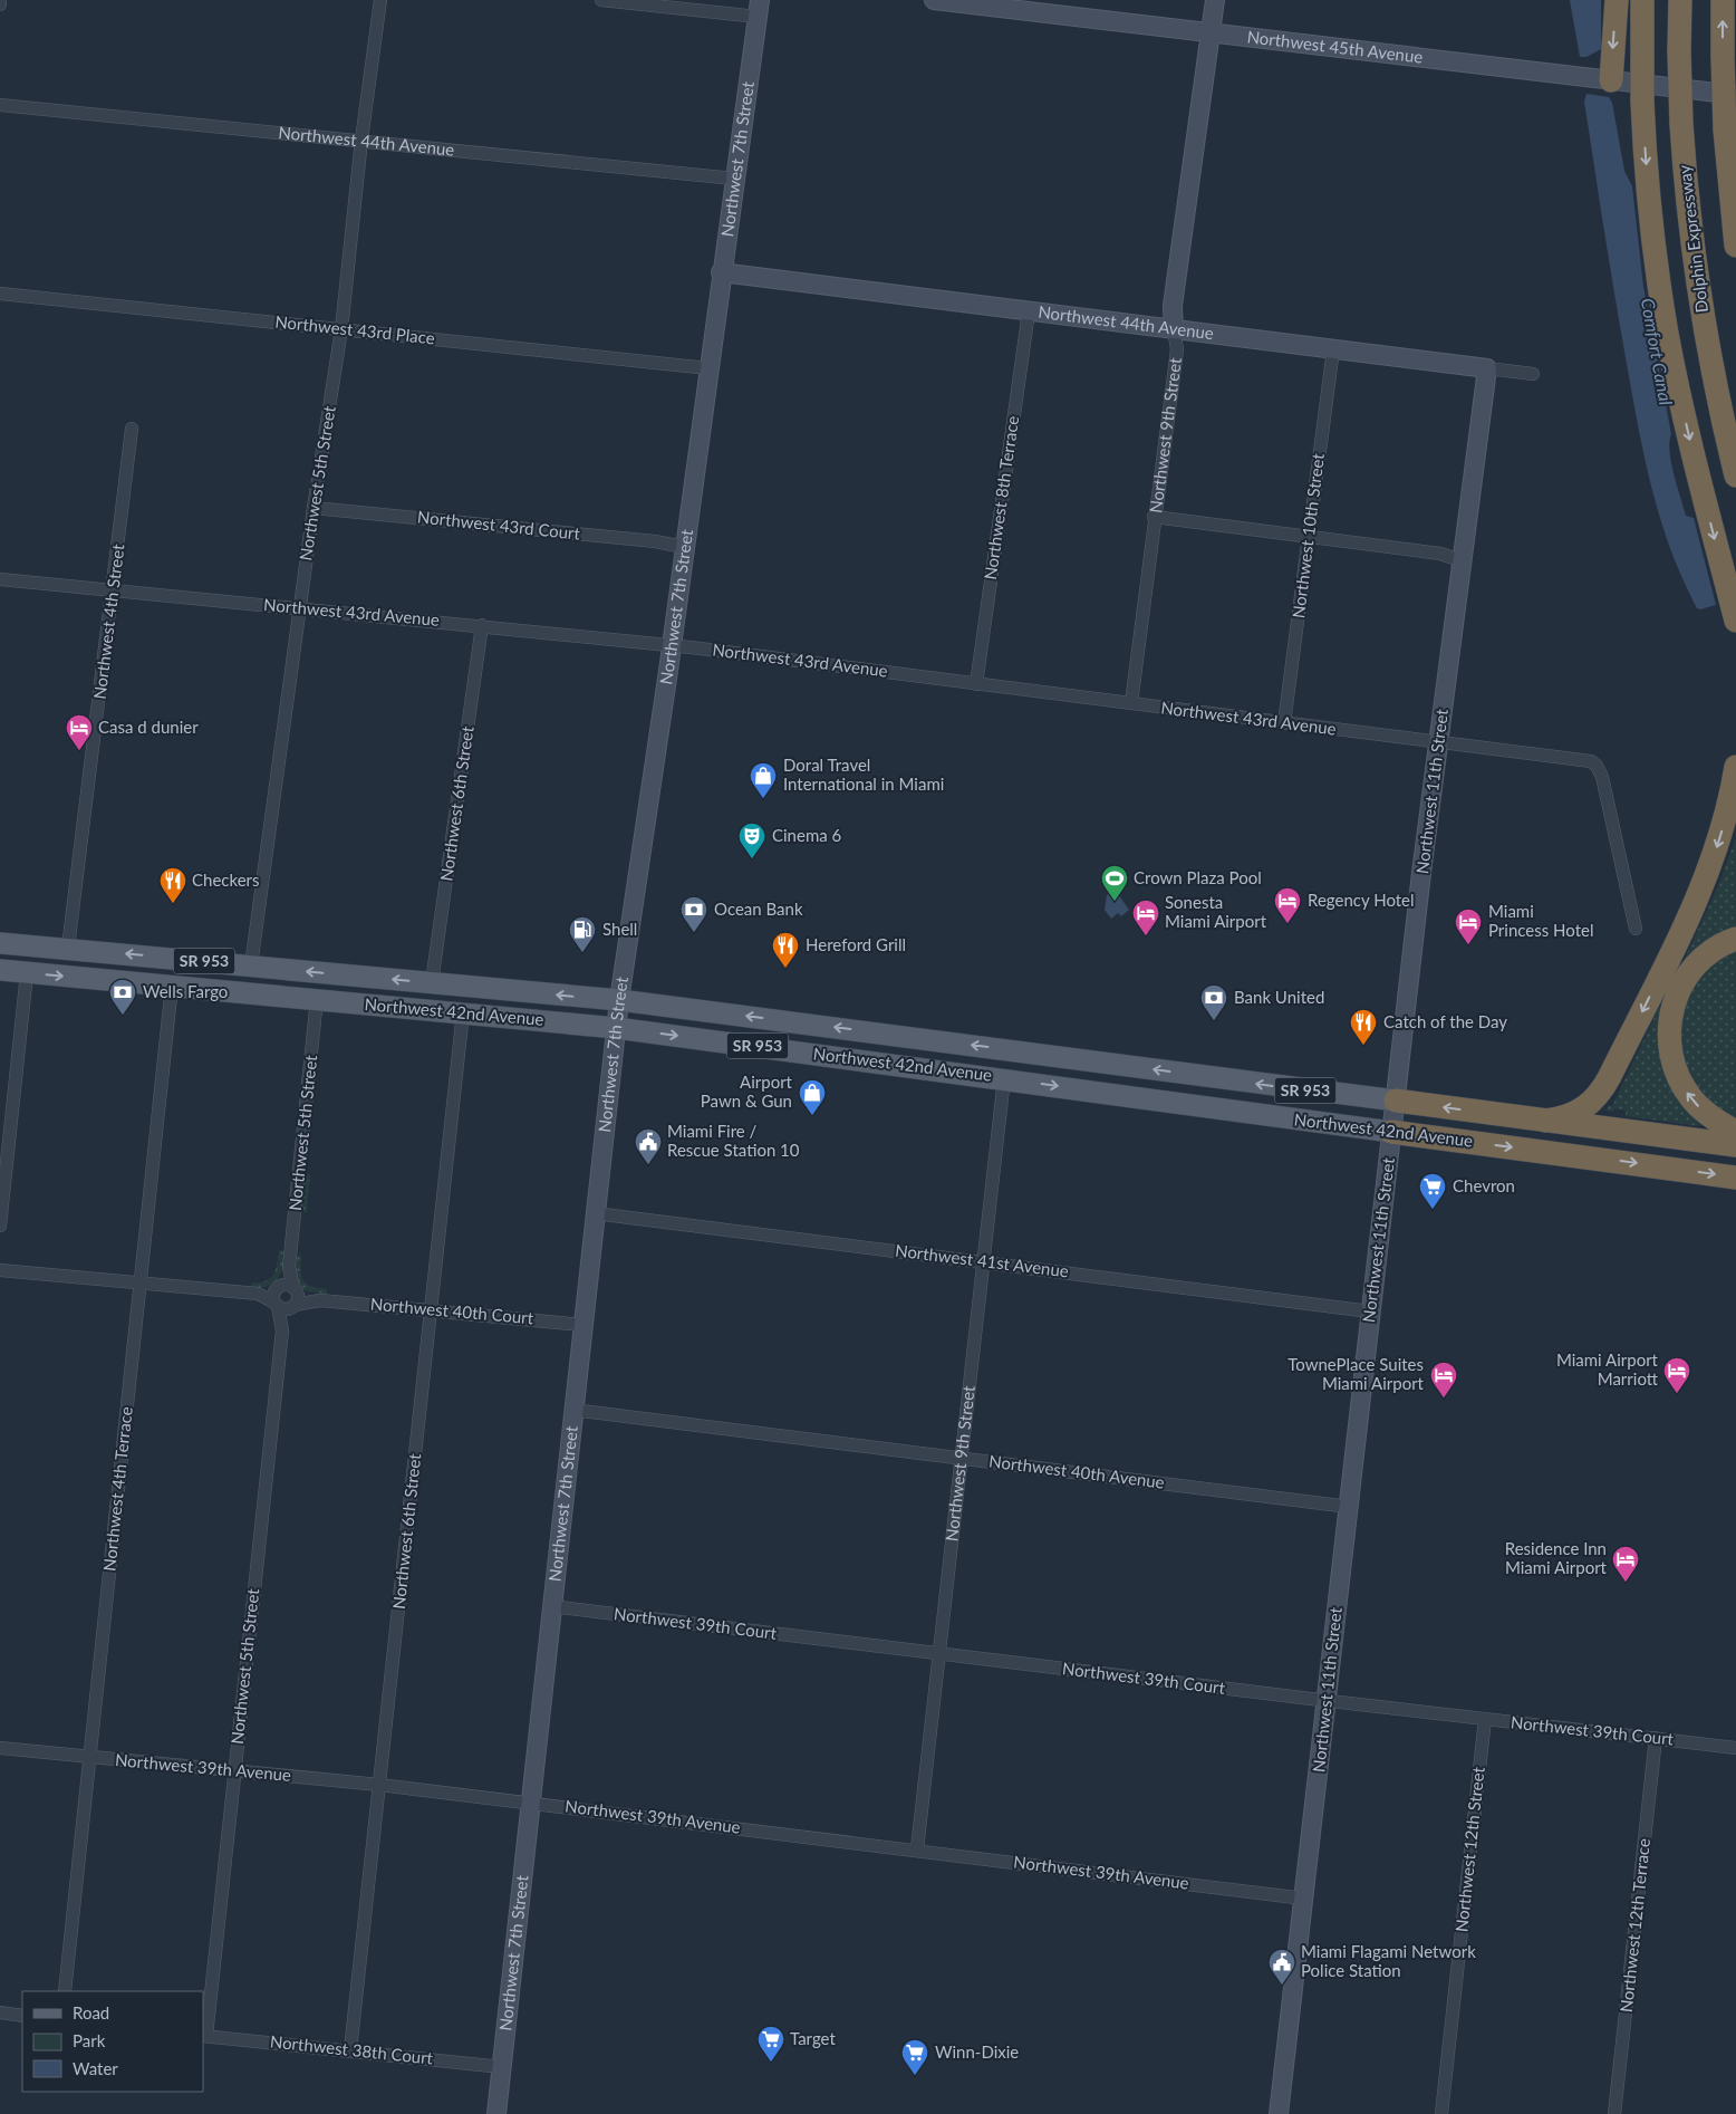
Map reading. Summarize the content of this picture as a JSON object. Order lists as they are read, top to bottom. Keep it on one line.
{"streets":{"highway":["Dolphin Expressway","SR 953","Northwest 42nd Avenue"],"street":["Northwest 45th Avenue","Northwest 44th Avenue","Northwest 7th Street","Northwest 43rd Place","Northwest 9th Street","Northwest 5th Street","Northwest 8th Terrace","Northwest 43rd Court","Northwest 10th Street","Northwest 43rd Avenue","Northwest 4th Street","Northwest 11th Street","Northwest 6th Street","Northwest 41st Avenue","Northwest 40th Court","Northwest 40th Avenue","Northwest 4th Terrace","Northwest 39th Court","Northwest 39th Avenue","Northwest 12th Street","Northwest 12th Terrace","Northwest 38th Court"]},"crossings":[["Northwest 45th Avenue","Northwest 9th Street"],["Northwest 44th Avenue","Northwest 7th Street"],["Northwest 44th Avenue","Northwest 9th Street"],["Northwest 44th Avenue","Northwest 5th Street"],["Northwest 44th Avenue","Northwest 8th Terrace"],["Northwest 44th Avenue","Northwest 10th Street"],["Northwest 44th Avenue","Northwest 11th Street"],["Northwest 7th Street","Northwest 43rd Place"],["Northwest 7th Street","Northwest 43rd Court"],["Northwest 7th Street","Northwest 43rd Avenue"],["Northwest 7th Street","Northwest 42nd Avenue"],["Northwest 7th Street","Northwest 41st Avenue"],["Northwest 7th Street","Northwest 40th Court"],["Northwest 7th Street","Northwest 40th Avenue"],["Northwest 7th Street","Northwest 39th Court"],["Northwest 7th Street","Northwest 39th Avenue"],["Northwest 7th Street","Northwest 38th Court"],["Northwest 43rd Place","Northwest 5th Street"],["Northwest 9th Street","Northwest 43rd Avenue"],["Northwest 9th Street","Northwest 42nd Avenue"],["Northwest 9th Street","Northwest 41st Avenue"],["Northwest 9th Street","Northwest 40th Avenue"],["Northwest 9th Street","Northwest 39th Court"],["Northwest 9th Street","Northwest 39th Avenue"],["Northwest 5th Street","Northwest 43rd Court"],["Northwest 5th Street","Northwest 43rd Avenue"],["Northwest 5th Street","Northwest 42nd Avenue"],["Northwest 5th Street","Northwest 40th Court"],["Northwest 5th Street","Northwest 39th Avenue"],["Northwest 5th Street","Northwest 38th Court"],["Northwest 8th Terrace","Northwest 43rd Avenue"],["Northwest 10th Street","Northwest 43rd Avenue"],["Northwest 43rd Avenue","Northwest 4th Street"],["Northwest 43rd Avenue","Northwest 11th Street"],["Northwest 43rd Avenue","Northwest 6th Street"],["Northwest 4th Street","Northwest 42nd Avenue"],["Northwest 11th Street","Northwest 42nd Avenue"],["Northwest 11th Street","Northwest 41st Avenue"],["Northwest 11th Street","Northwest 40th Avenue"],["Northwest 11th Street","Northwest 39th Court"],["Northwest 11th Street","Northwest 39th Avenue"],["Northwest 6th Street","Northwest 42nd Avenue"],["Northwest 6th Street","Northwest 40th Court"],["Northwest 6th Street","Northwest 39th Avenue"],["Northwest 6th Street","Northwest 38th Court"],["Northwest 42nd Avenue","Northwest 4th Terrace"],["Northwest 40th Court","Northwest 4th Terrace"],["Northwest 4th Terrace","Northwest 39th Avenue"],["Northwest 39th Court","Northwest 12th Street"],["Northwest 39th Court","Northwest 12th Terrace"]],"water":["Comfort Canal"],"places":{"hotel":["Casa d dunier","Regency Hotel","Sonesta Miami Airport","Miami Princess Hotel","Miami Airport Marriott","TownePlace Suites Miami Airport","Residence Inn Miami Airport"],"shop":["Doral Travel International in Miami","Airport Pawn & Gun"],"theatre":["Cinema 6"],"sports":["Crown Plaza Pool"],"restaurant":["Checkers","Hereford Grill","Catch of the Day"],"bank":["Ocean Bank","Wells Fargo","Bank United"],"fuel station":["Shell"],"public building":["Miami Fire / Rescue Station 10","Miami Flagami Network Police Station"],"supermarket":["Chevron","Target","Winn-Dixie"]},"legend":["Road","Park","Water"]}
